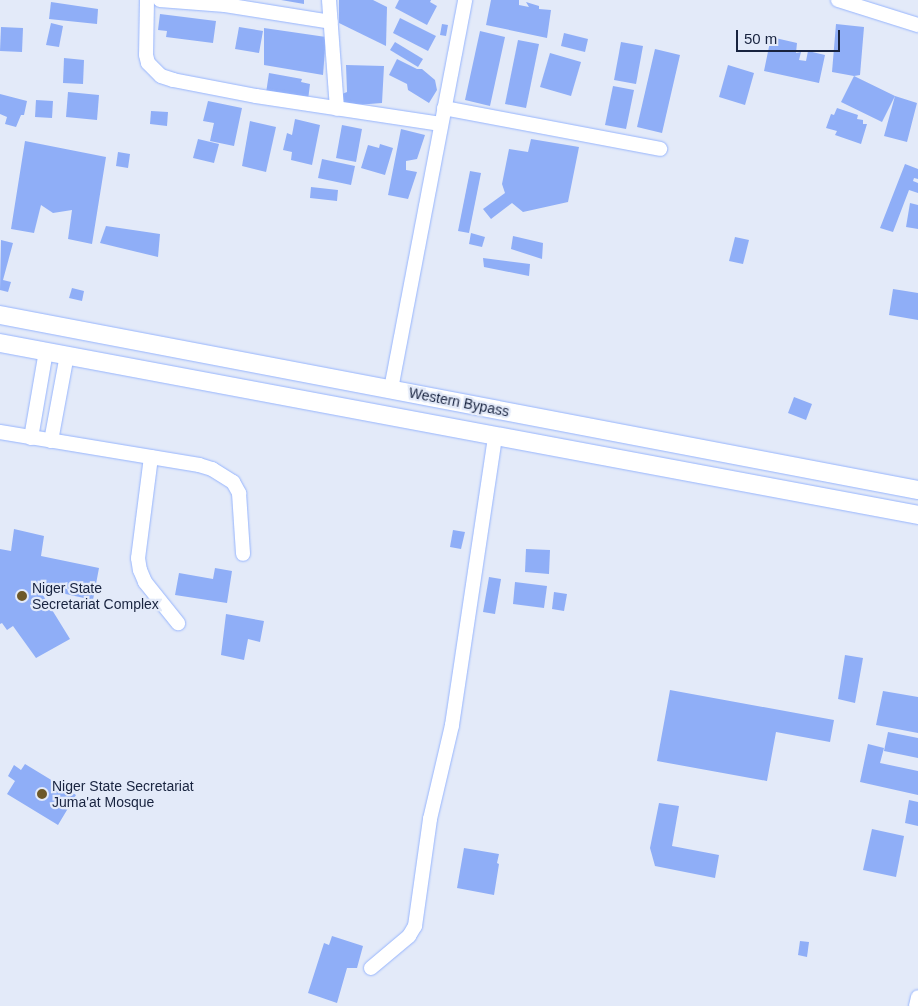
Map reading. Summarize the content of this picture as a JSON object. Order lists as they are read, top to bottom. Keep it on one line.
{"streets":{"main road":["Western Bypass"]},"places":["Niger State Secretariat Complex","Niger State Secretariat Juma'at Mosque"],"scale_bar":"50 m"}
